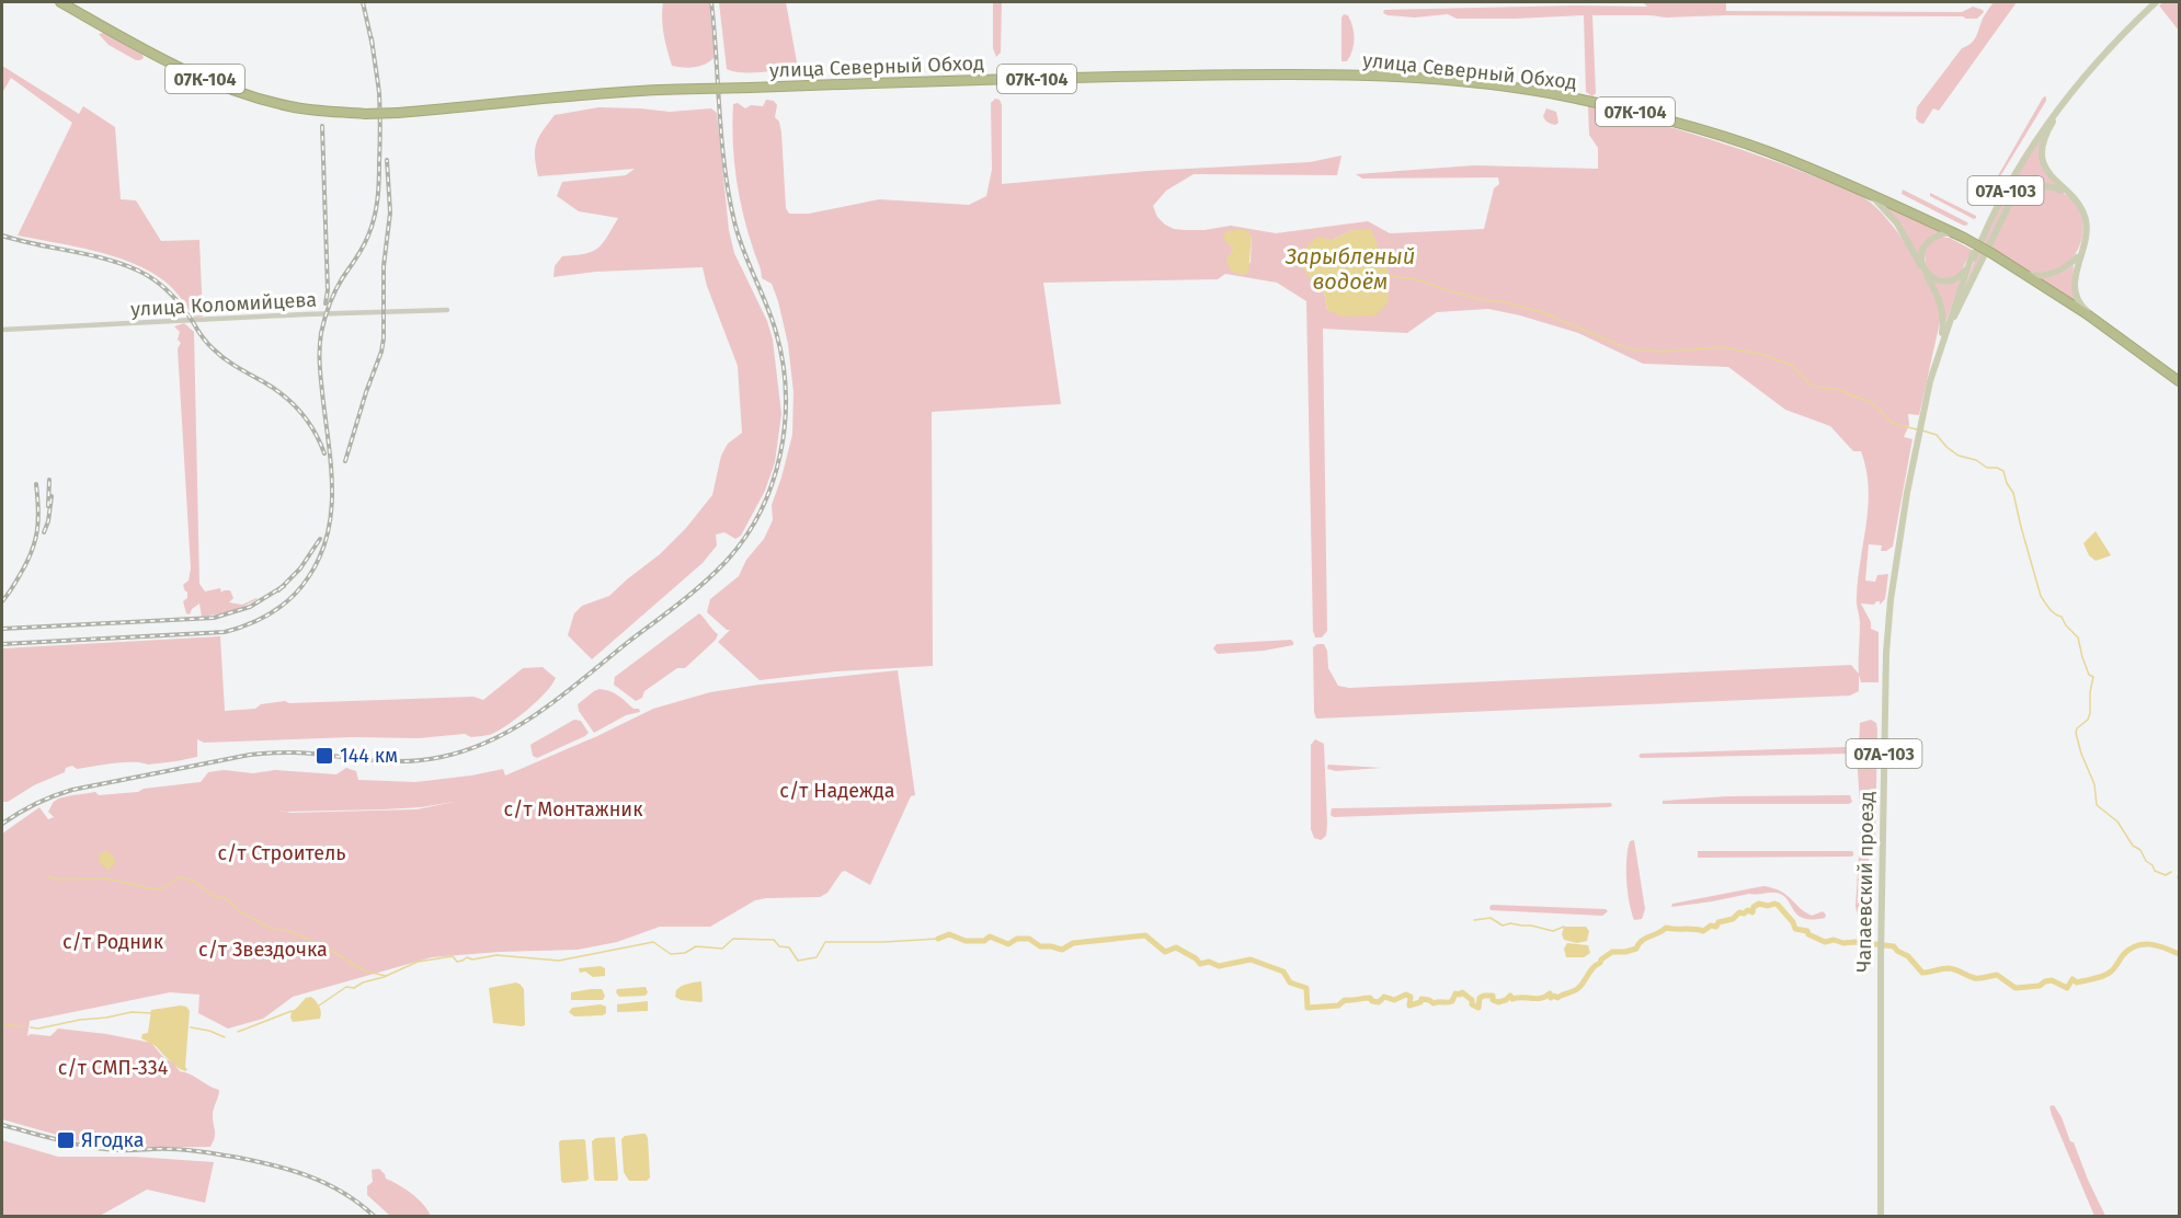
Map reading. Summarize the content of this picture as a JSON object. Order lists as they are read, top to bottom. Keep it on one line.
{"streets":{"highway":["улица Северный Обход","07К-104"],"main road":["07А-103","Чапаевский проезд"],"street":["улица Коломийцева"]},"crossings":[["улица Северный Обход","07К-104"],["07А-103","Чапаевский проезд"]],"water":["Зарыбленый водоём"],"parks":["с/т Надежда","с/т Монтажник","с/т Строитель","с/т Родник","с/т Звездочка","с/т СМП-334"],"places":{"transit":["144 км","Ягодка"]}}
